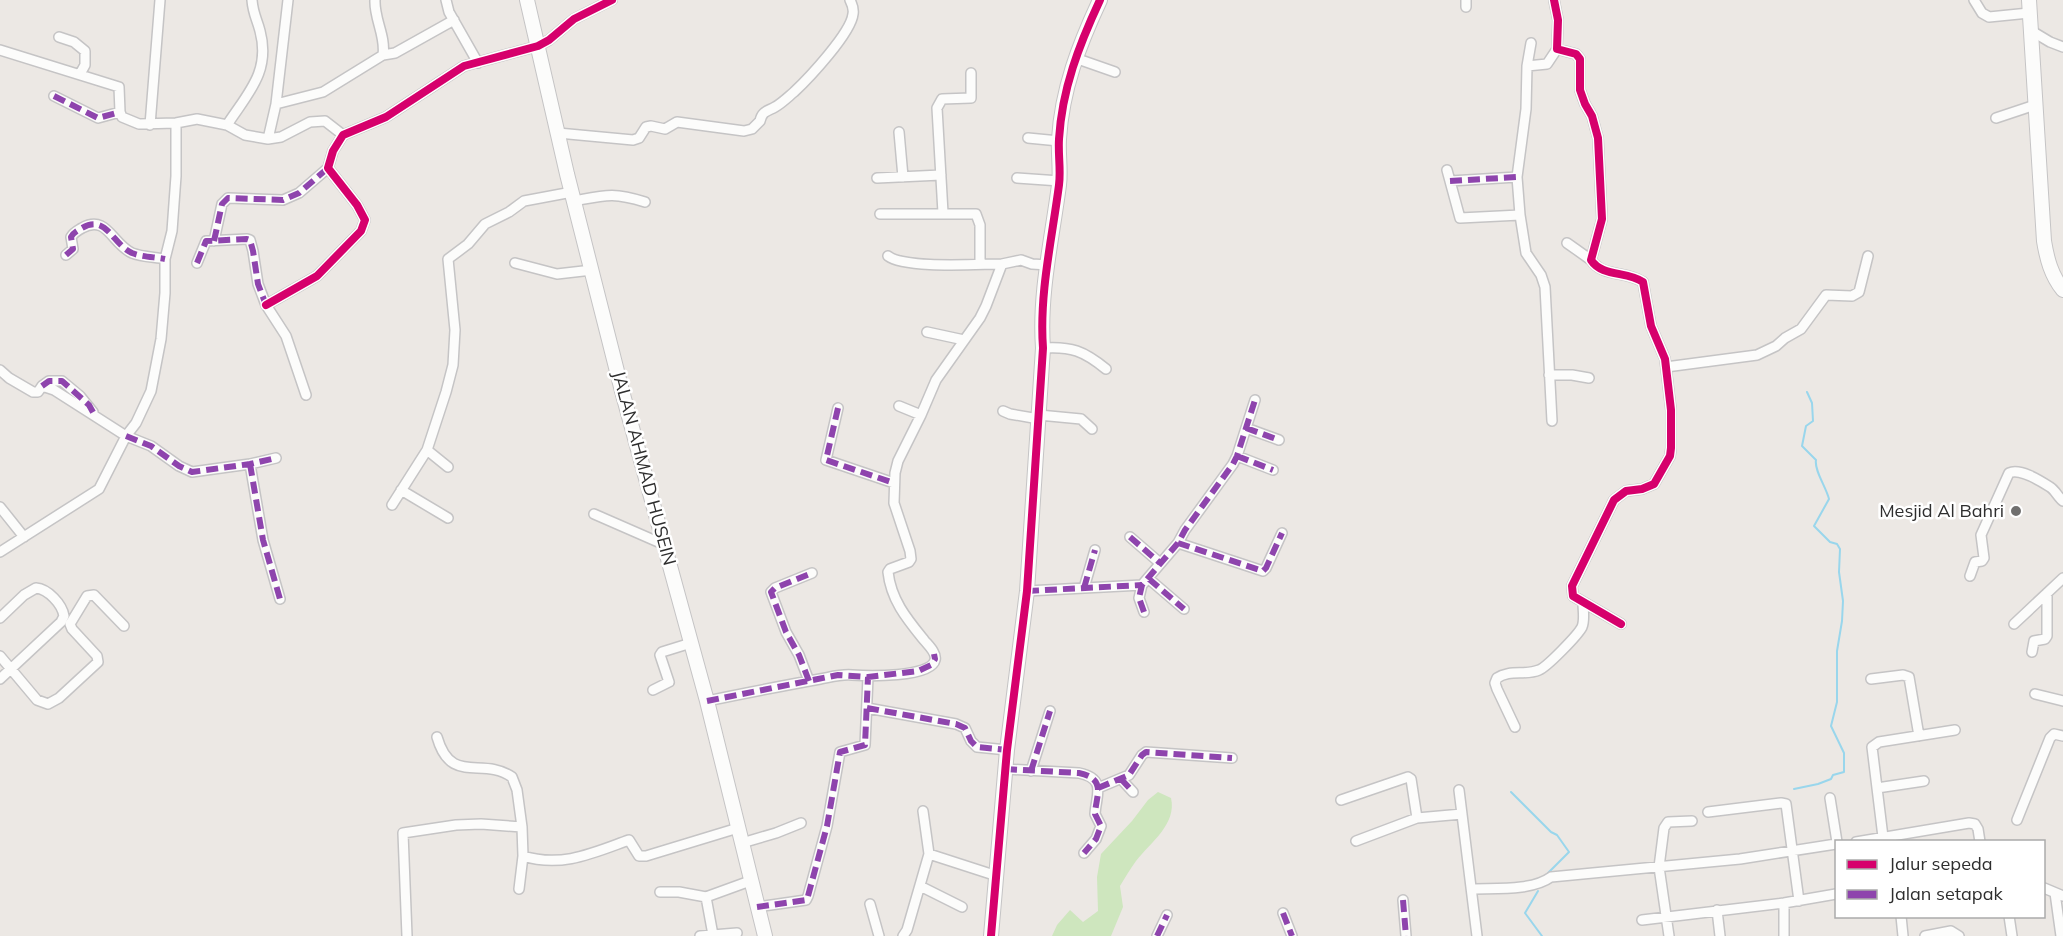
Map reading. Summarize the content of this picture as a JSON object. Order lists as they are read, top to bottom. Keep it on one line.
{"streets":{"street":["JALAN AHMAD HUSEIN"]},"places":["Mesjid Al Bahri"],"legend":["Jalur sepeda","Jalan setapak"]}
